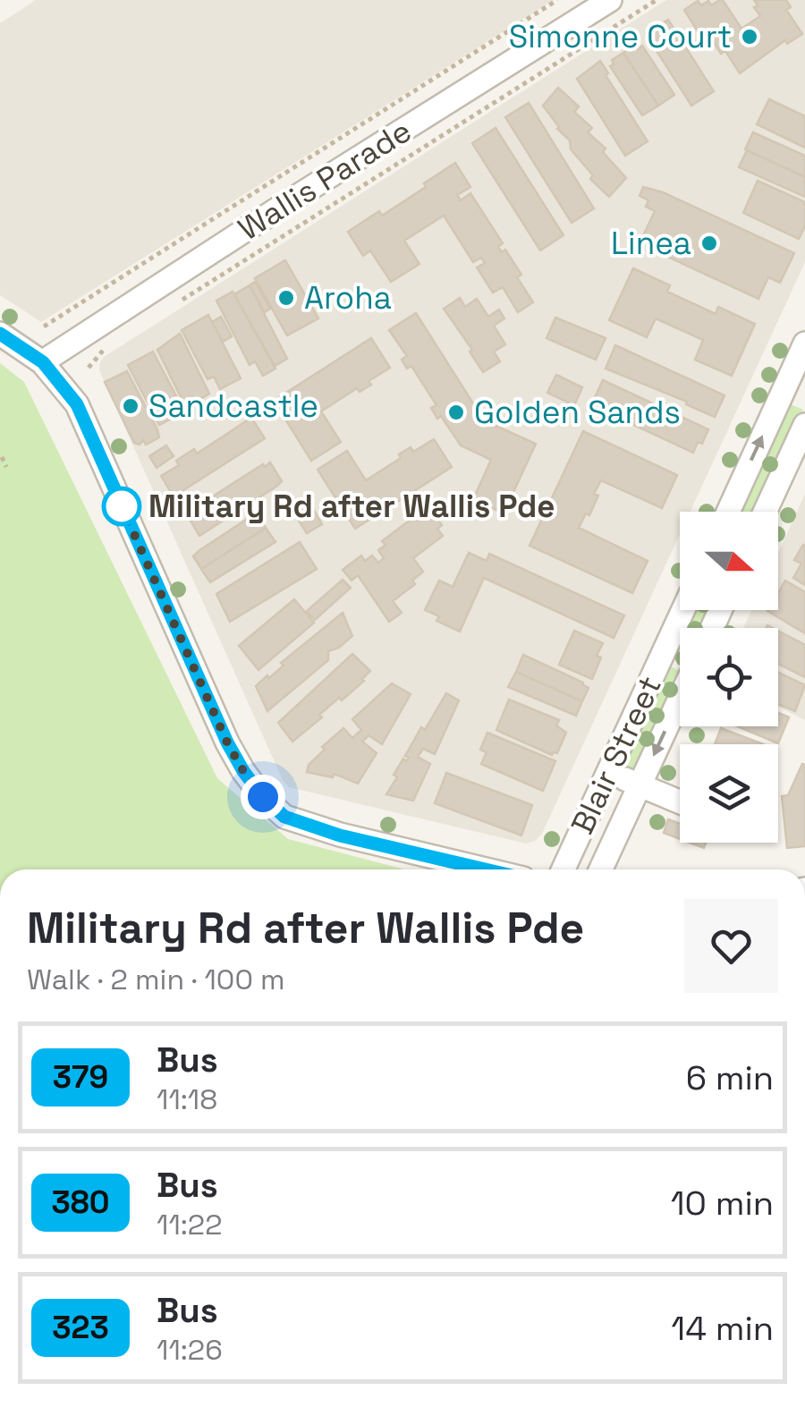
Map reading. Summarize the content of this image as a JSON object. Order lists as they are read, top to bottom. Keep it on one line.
{"streets":{"street":["Wallis Parade","Blair Street"]},"places":["Simonne Court","Linea","Aroha","Sandcastle","Golden Sands","Military Rd after Wallis Pde"],"lines":["bus line 379"],"north":"right","page":{"heading":["Military Rd after Wallis Pde","Walk · 2 min · 100 m"],"list":[{"mark":"379","name":"Bus","note":"11:18","value":"6 min"},{"mark":"380","name":"Bus","note":"11:22","value":"10 min"},{"mark":"323","name":"Bus","note":"11:26","value":"14 min"}]}}
